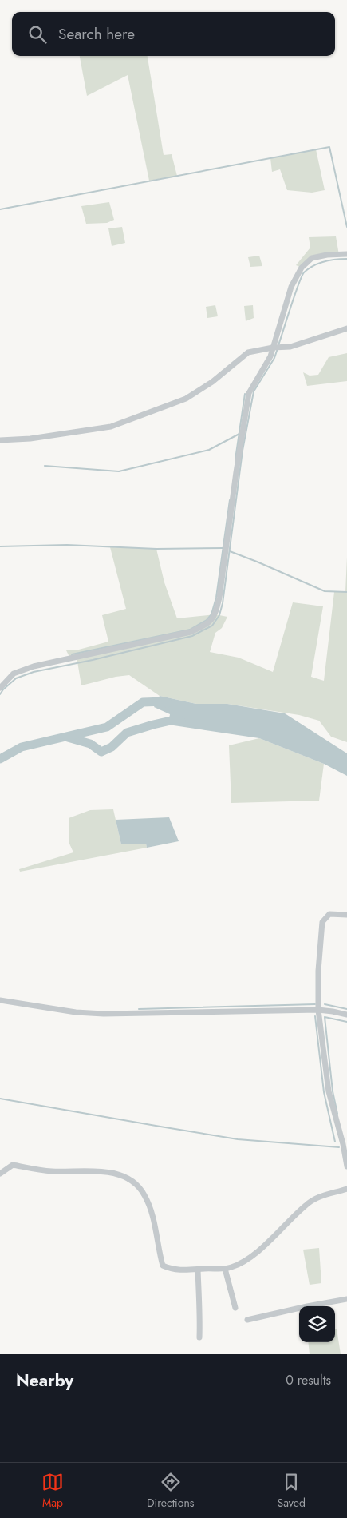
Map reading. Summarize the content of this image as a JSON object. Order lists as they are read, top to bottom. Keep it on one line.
{"page":{"search":"Search here","heading":["Nearby","0 results"],"nav":["Map","Directions","Saved"]}}
